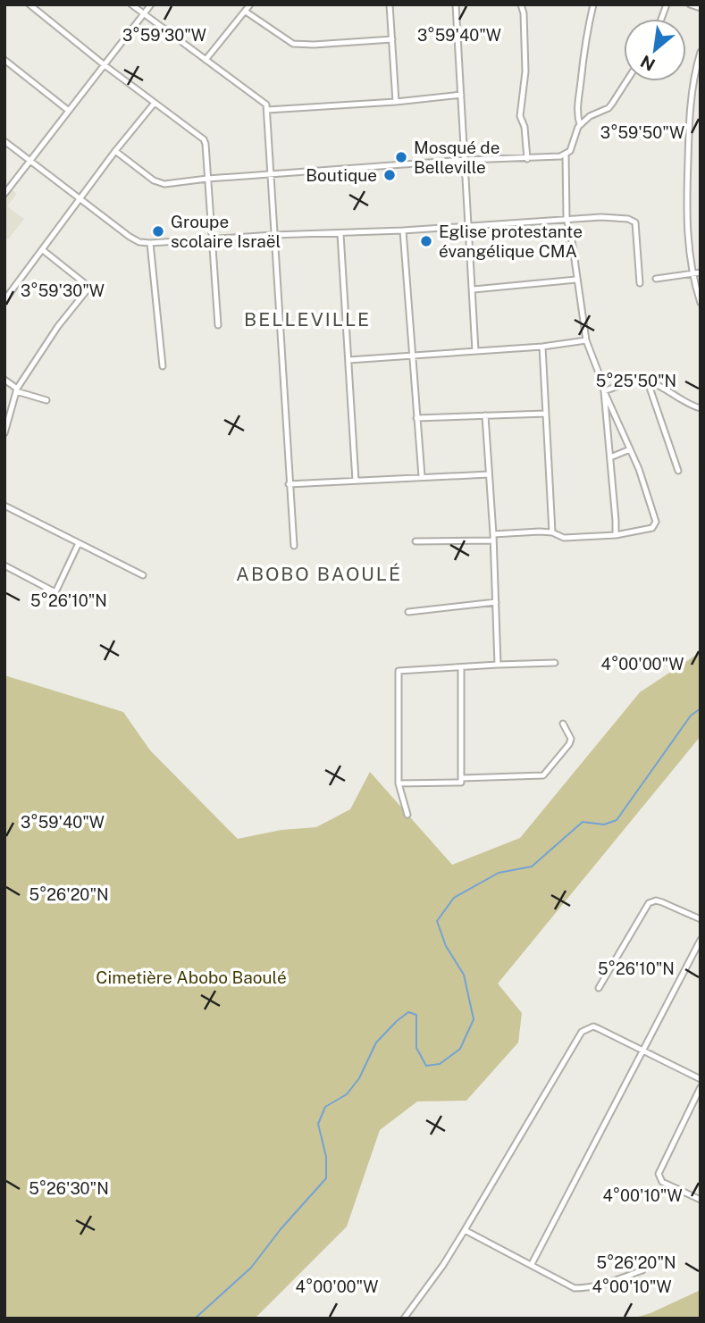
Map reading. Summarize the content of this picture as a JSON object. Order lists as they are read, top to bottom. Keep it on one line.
{"districts":["BELLEVILLE","ABOBO BAOULÉ"],"parks":["Cimetière Abobo Baoulé"],"places":["Mosqué de Belleville","Boutique","Groupe scolaire Israël","Eglise protestante évangélique CMA"],"north":"bottom left","coordinates":["3°59'30\"W","3°59'40\"W","3°59'50\"W","5°25'50\"N","5°26'10\"N","4°00'00\"W","5°26'20\"N","5°26'30\"N","4°00'10\"W"]}
